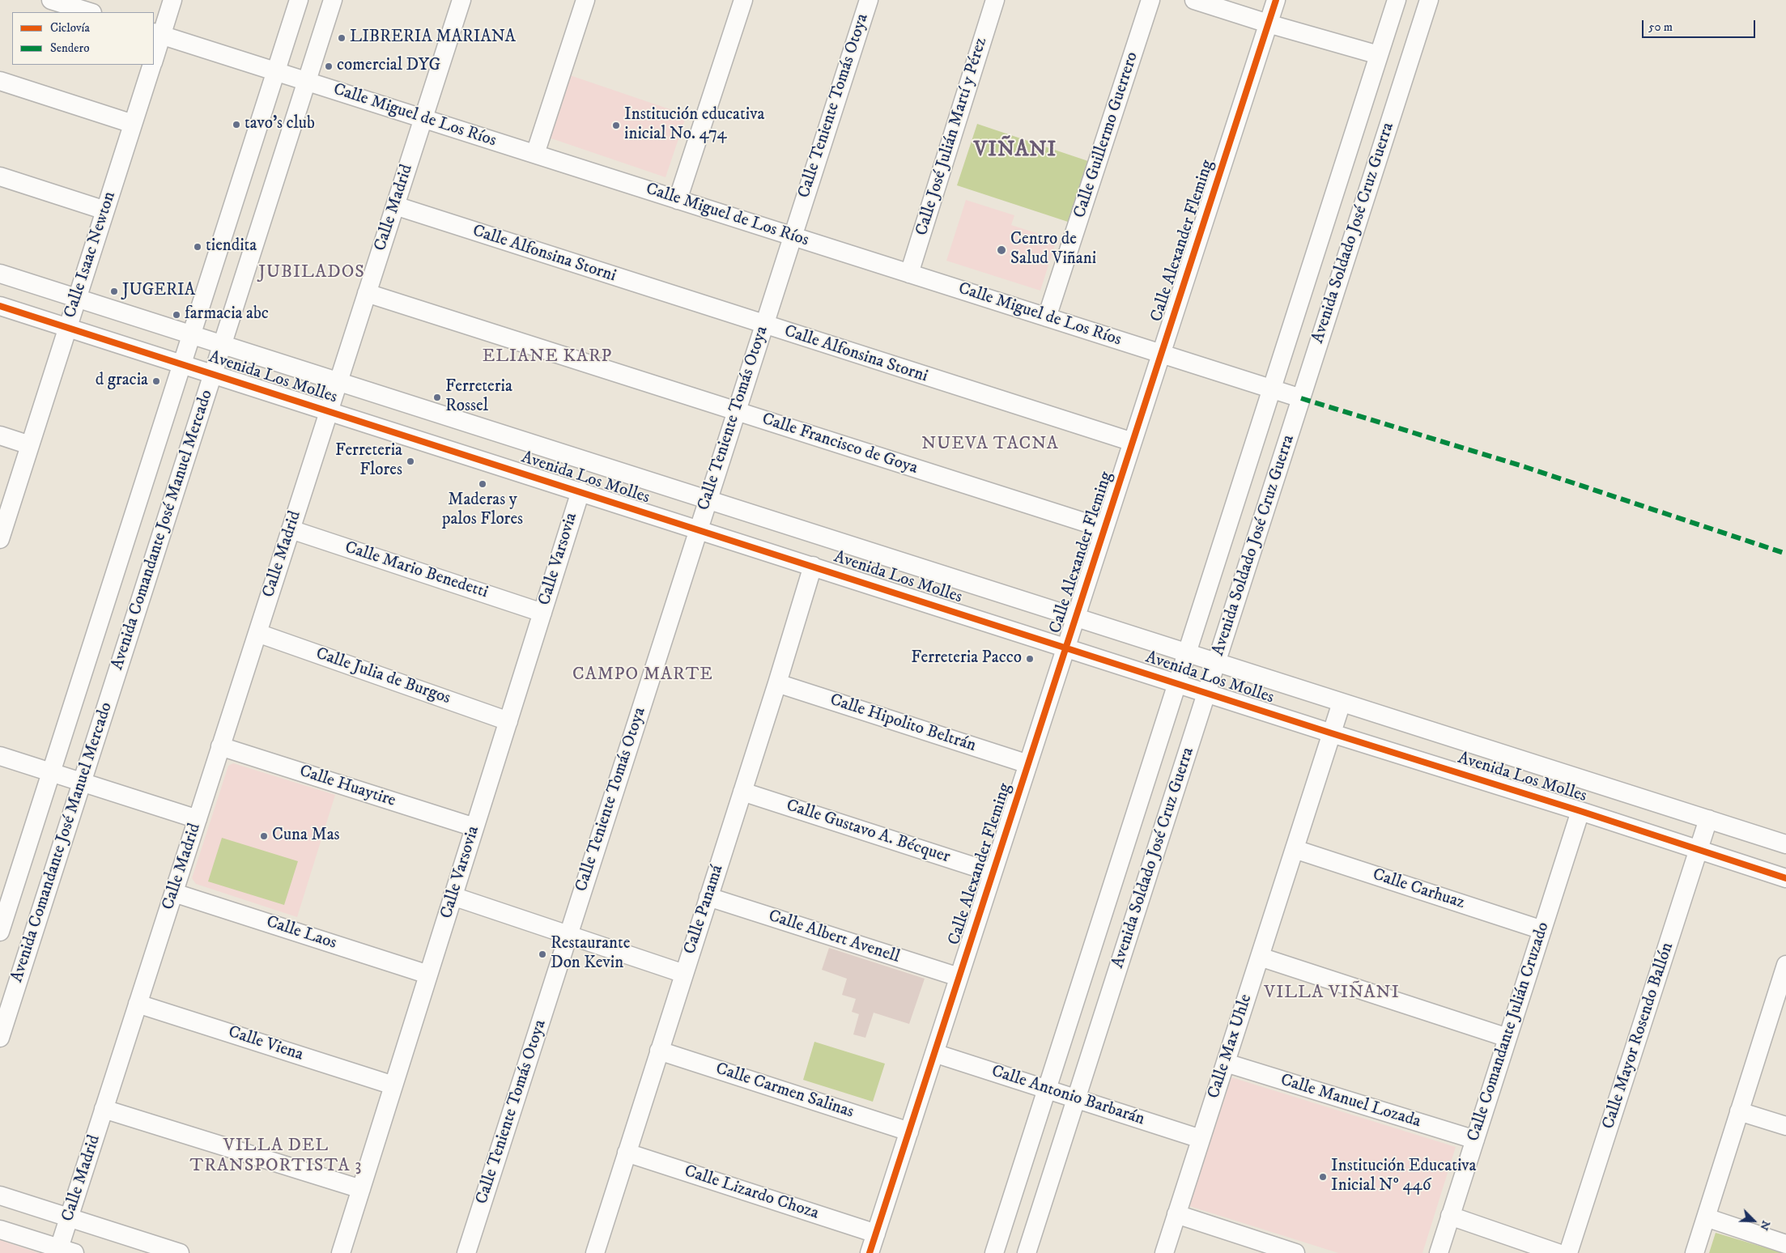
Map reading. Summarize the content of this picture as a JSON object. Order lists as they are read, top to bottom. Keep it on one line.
{"streets":{"street":["Calle Teniente Tomás Otoya","Calle Miguel de Los Ríos","Calle Guillermo Guerrero","Calle José Julián Martí y Pérez","Calle Madrid","Avenida Soldado José Cruz Guerra","Calle Alexander Fleming","Calle Alfonsina Storni","Calle Isaac Newton","Avenida Los Molles","Calle Francisco de Goya","Avenida Comandante José Manuel Mercado","Calle Varsovia","Calle Mario Benedetti","Calle Julia de Burgos","Calle Hipolito Beltrán","Calle Huaytire","Calle Gustavo A. Bécquer","Calle Carhuaz","Calle Panamá","Calle Laos","Calle Albert Avenell","Calle Comandante Julián Cruzado","Calle Mayor Rosendo Ballón","Calle Viena","Calle Max Uhle","Calle Carmen Salinas","Calle Antonio Barbarán","Calle Manuel Lozada","Calle Lizardo Choza"]},"crossings":[["Calle Teniente Tomás Otoya","Calle Miguel de Los Ríos"],["Calle Teniente Tomás Otoya","Calle Alfonsina Storni"],["Calle Teniente Tomás Otoya","Avenida Los Molles"],["Calle Teniente Tomás Otoya","Calle Francisco de Goya"],["Calle Miguel de Los Ríos","Calle Guillermo Guerrero"],["Calle Miguel de Los Ríos","Calle José Julián Martí y Pérez"],["Calle Miguel de Los Ríos","Calle Madrid"],["Calle Miguel de Los Ríos","Avenida Soldado José Cruz Guerra"],["Calle Miguel de Los Ríos","Calle Alexander Fleming"],["Calle Miguel de Los Ríos","Calle Isaac Newton"],["Calle Miguel de Los Ríos","Avenida Comandante José Manuel Mercado"],["Calle Madrid","Calle Alfonsina Storni"],["Calle Madrid","Avenida Los Molles"],["Calle Madrid","Calle Francisco de Goya"],["Calle Madrid","Calle Mario Benedetti"],["Calle Madrid","Calle Julia de Burgos"],["Calle Madrid","Calle Huaytire"],["Calle Madrid","Calle Laos"],["Calle Madrid","Calle Viena"],["Avenida Soldado José Cruz Guerra","Avenida Los Molles"],["Avenida Soldado José Cruz Guerra","Calle Antonio Barbarán"],["Calle Alexander Fleming","Calle Alfonsina Storni"],["Calle Alexander Fleming","Avenida Los Molles"],["Calle Alexander Fleming","Calle Francisco de Goya"],["Calle Alexander Fleming","Calle Hipolito Beltrán"],["Calle Alexander Fleming","Calle Gustavo A. Bécquer"],["Calle Alexander Fleming","Calle Albert Avenell"],["Calle Alexander Fleming","Calle Carmen Salinas"],["Calle Alexander Fleming","Calle Antonio Barbarán"],["Calle Alexander Fleming","Calle Lizardo Choza"],["Calle Isaac Newton","Avenida Los Molles"],["Avenida Los Molles","Avenida Comandante José Manuel Mercado"],["Avenida Los Molles","Calle Varsovia"],["Avenida Los Molles","Calle Panamá"],["Avenida Los Molles","Calle Comandante Julián Cruzado"],["Avenida Los Molles","Calle Mayor Rosendo Ballón"],["Avenida Los Molles","Calle Max Uhle"],["Calle Varsovia","Calle Mario Benedetti"],["Calle Varsovia","Calle Julia de Burgos"],["Calle Varsovia","Calle Huaytire"],["Calle Varsovia","Calle Laos"],["Calle Varsovia","Calle Viena"],["Calle Hipolito Beltrán","Calle Panamá"],["Calle Gustavo A. Bécquer","Calle Panamá"],["Calle Carhuaz","Calle Comandante Julián Cruzado"],["Calle Carhuaz","Calle Max Uhle"],["Calle Panamá","Calle Albert Avenell"],["Calle Panamá","Calle Carmen Salinas"],["Calle Panamá","Calle Lizardo Choza"],["Calle Comandante Julián Cruzado","Calle Manuel Lozada"],["Calle Max Uhle","Calle Antonio Barbarán"],["Calle Max Uhle","Calle Manuel Lozada"]],"districts":["VIÑANI","JUBILADOS","ELIANE KARP","NUEVA TACNA","CAMPO MARTE","VILLA VIÑANI","VILLA DEL TRANSPORTISTA 3"],"places":["LIBRERIA MARIANA","comercial DYG","tavo's club","Institución educativa inicial No. 474","tiendita","Centro de Salud Viñani","JUGERIA","farmacia abc","d gracia","Ferreteria Rossel","Ferreteria Flores","Maderas y palos Flores","Ferreteria Pacco","Cuna Mas","Restaurante Don Kevin","Institución Educativa Inicial Nº 446"],"legend":["Ciclovía","Sendero"],"scale_bar":"50 m","north":"bottom right"}
